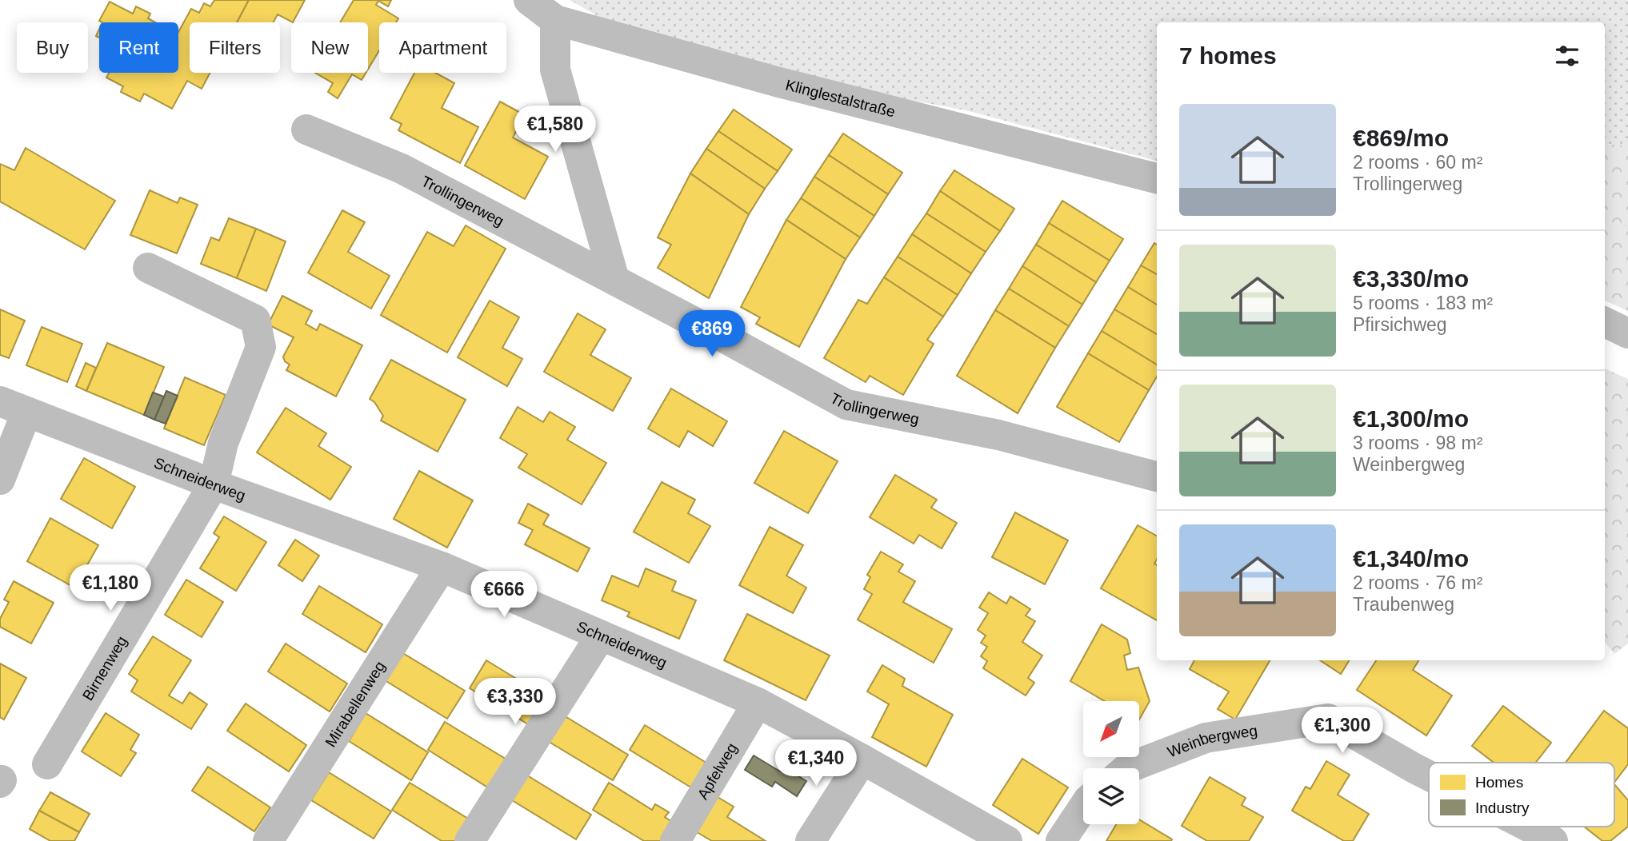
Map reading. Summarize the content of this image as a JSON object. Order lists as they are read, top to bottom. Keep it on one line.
{"streets":{"street":["Klinglestalstraße","Trollingerweg","Schneiderweg","Birnenweg","Mirabellenweg","Weinbergweg","Apfelweg"]},"crossings":[["Schneiderweg","Birnenweg"],["Schneiderweg","Mirabellenweg"],["Schneiderweg","Apfelweg"]],"legend":["Homes","Industry"],"north":"bottom left","page":{"chip":["Buy","Rent","Filters","New","Apartment"],"heading":"7 homes","list":[{"name":"€869/mo","note":"2 rooms · 60 m² · Trollingerweg"},{"name":"€3,330/mo","note":"5 rooms · 183 m² · Pfirsichweg"},{"name":"€1,300/mo","note":"3 rooms · 98 m² · Weinbergweg"},{"name":"€1,340/mo","note":"2 rooms · 76 m² · Traubenweg"}],"price":["€1,580","€869","€1,180","€666","€3,330","€1,300","€1,340"]}}
